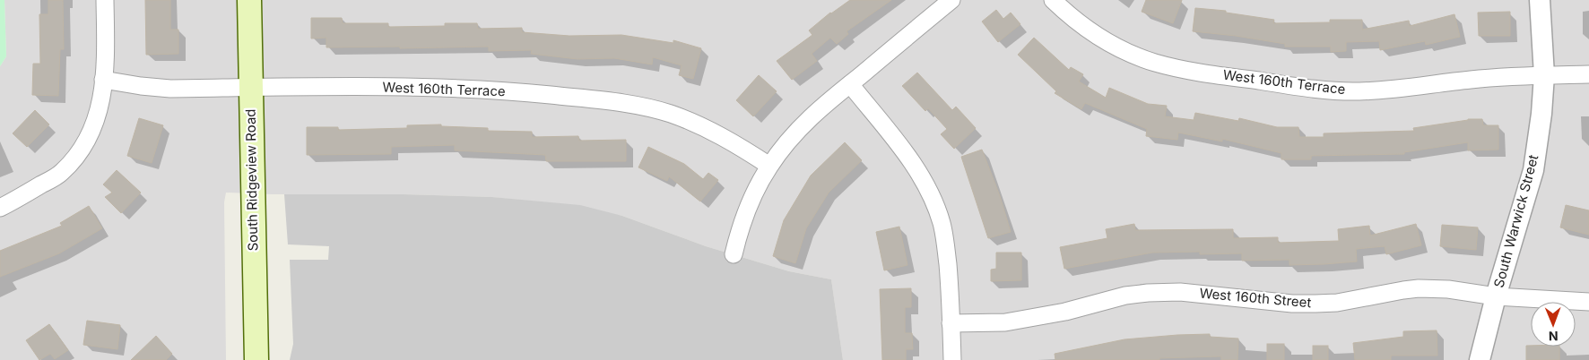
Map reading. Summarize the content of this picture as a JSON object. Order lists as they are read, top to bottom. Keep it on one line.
{"streets":{"main road":["South Ridgeview Road"],"street":["West 160th Terrace","South Warwick Street","West 160th Street"]},"crossings":[["West 160th Terrace","South Ridgeview Road"],["West 160th Terrace","South Warwick Street"],["South Warwick Street","West 160th Street"]],"north":"bottom"}
